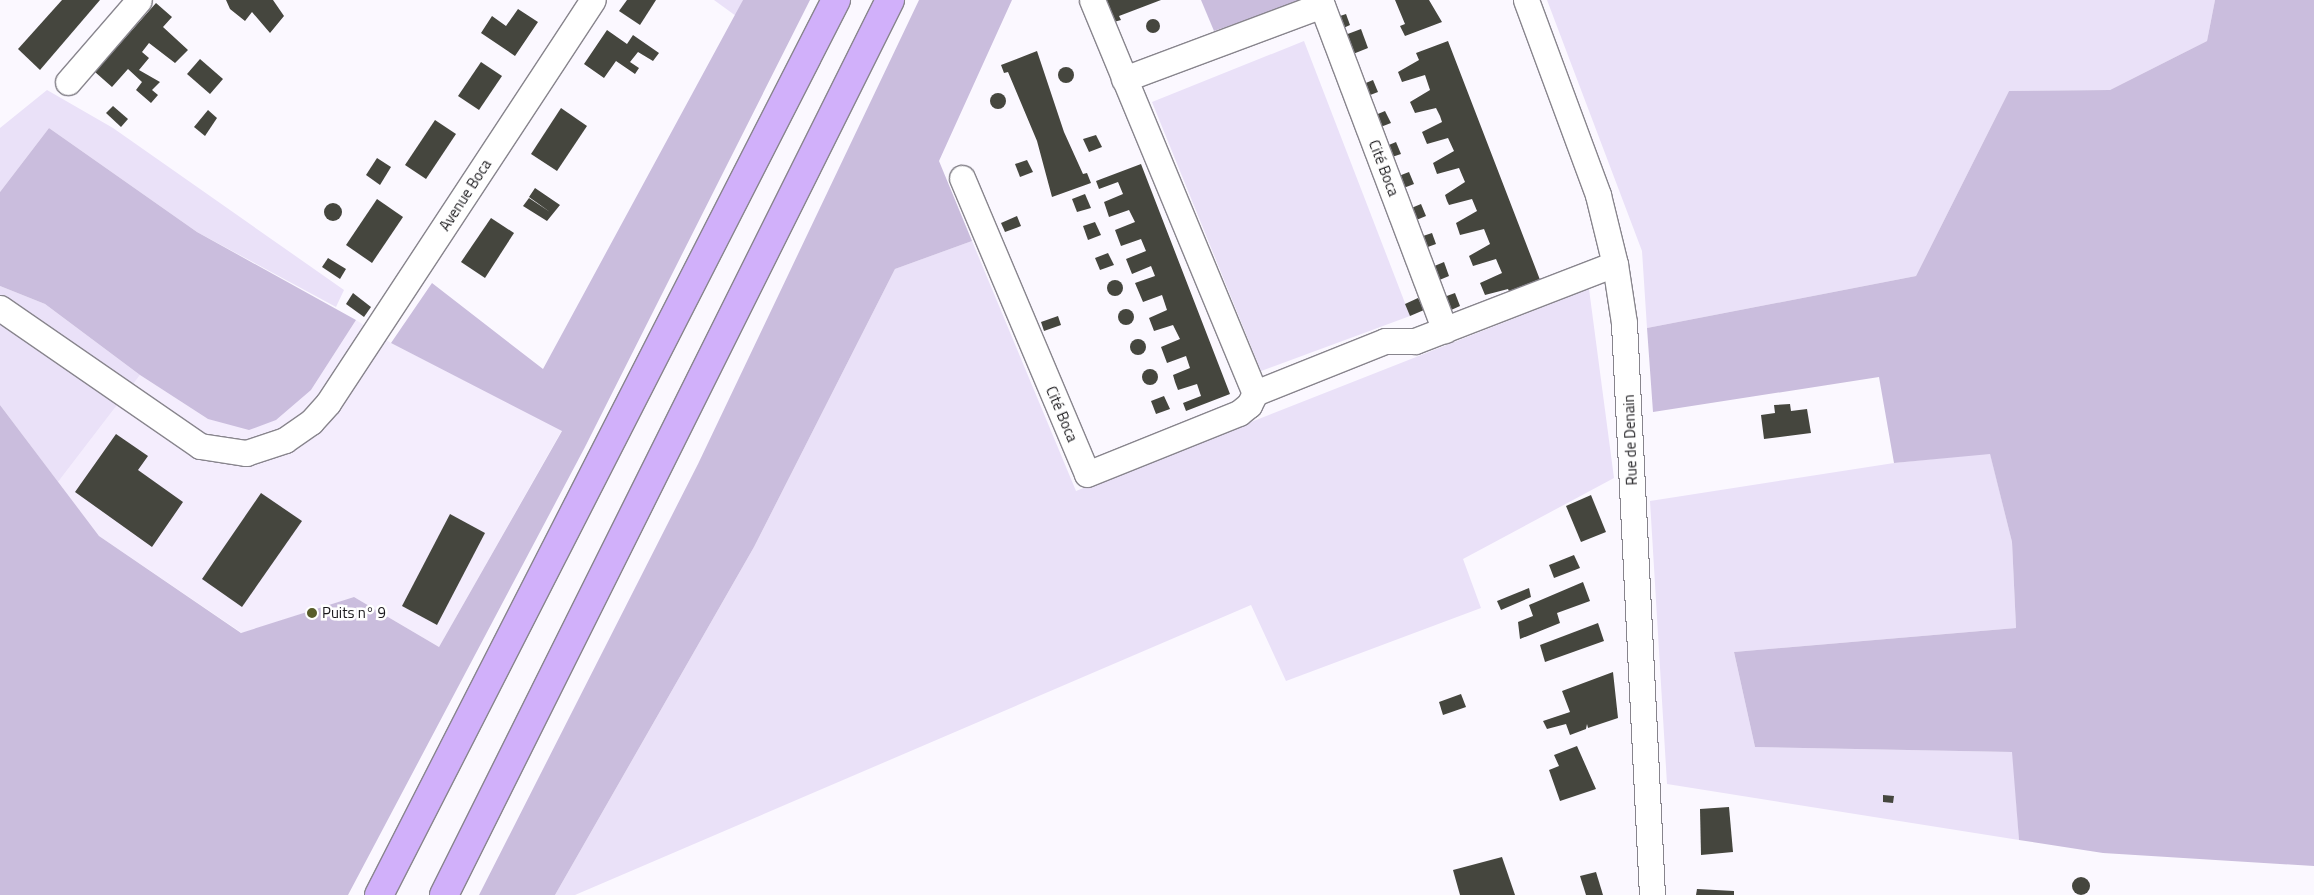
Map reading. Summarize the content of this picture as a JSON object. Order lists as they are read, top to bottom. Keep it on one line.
{"streets":{"street":["Cité Boca","Avenue Boca","Rue de Denain"]},"places":["Puits n° 9"]}
